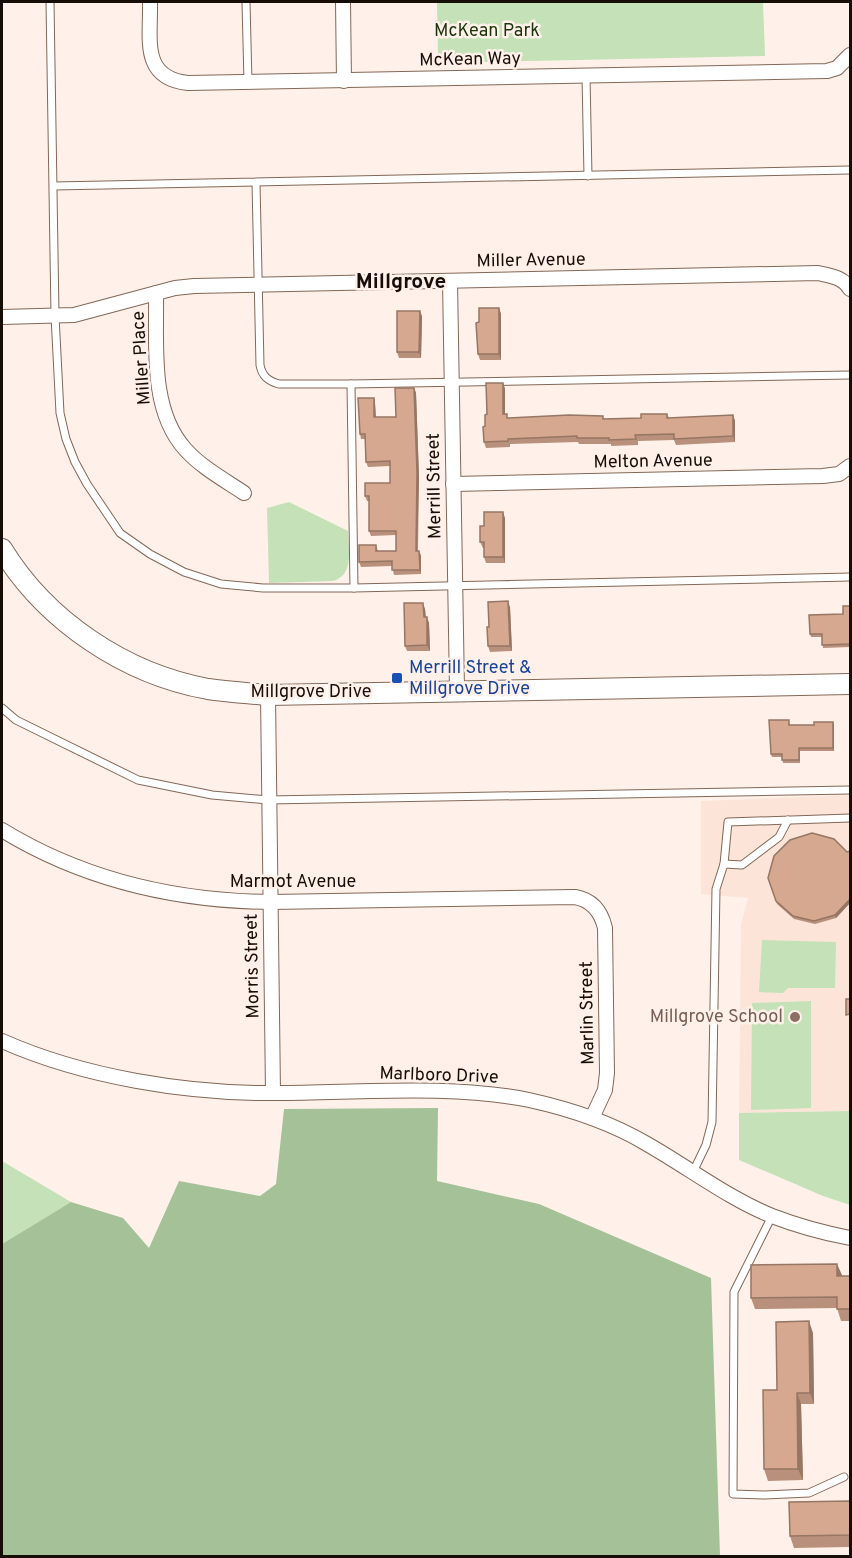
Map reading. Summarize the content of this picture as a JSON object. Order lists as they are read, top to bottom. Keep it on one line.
{"streets":{"street":["McKean Way","Miller Avenue","Miller Place","Melton Avenue","Merrill Street","Millgrove Drive","Marmot Avenue","Morris Street","Marlin Street","Marlboro Drive"]},"crossings":[["Miller Avenue","Miller Place"],["Miller Avenue","Merrill Street"],["Melton Avenue","Merrill Street"],["Merrill Street","Millgrove Drive"],["Millgrove Drive","Morris Street"],["Marmot Avenue","Morris Street"],["Marmot Avenue","Marlin Street"],["Morris Street","Marlboro Drive"],["Marlin Street","Marlboro Drive"]],"districts":["Millgrove"],"parks":["McKean Park"],"places":{"transit":["Merrill Street & Millgrove Drive"],"other":["Millgrove School"]}}
